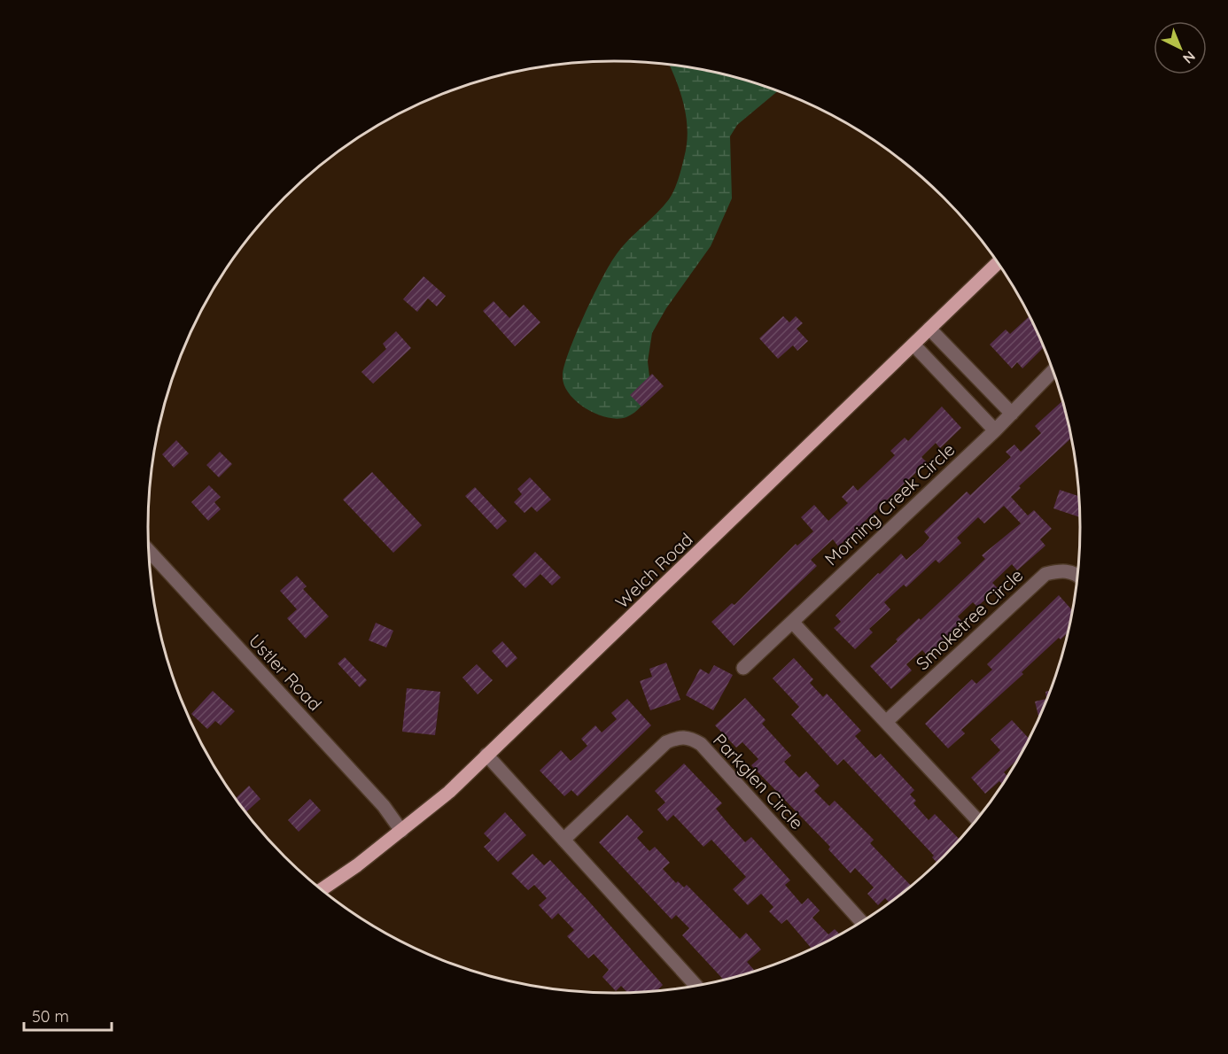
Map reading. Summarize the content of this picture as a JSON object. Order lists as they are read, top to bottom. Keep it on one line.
{"streets":{"main road":["Welch Road"],"street":["Morning Creek Circle","Smoketree Circle","Ustler Road","Parkglen Circle"]},"crossings":[["Welch Road","Ustler Road"]],"scale_bar":"50 m","north":"bottom right"}
